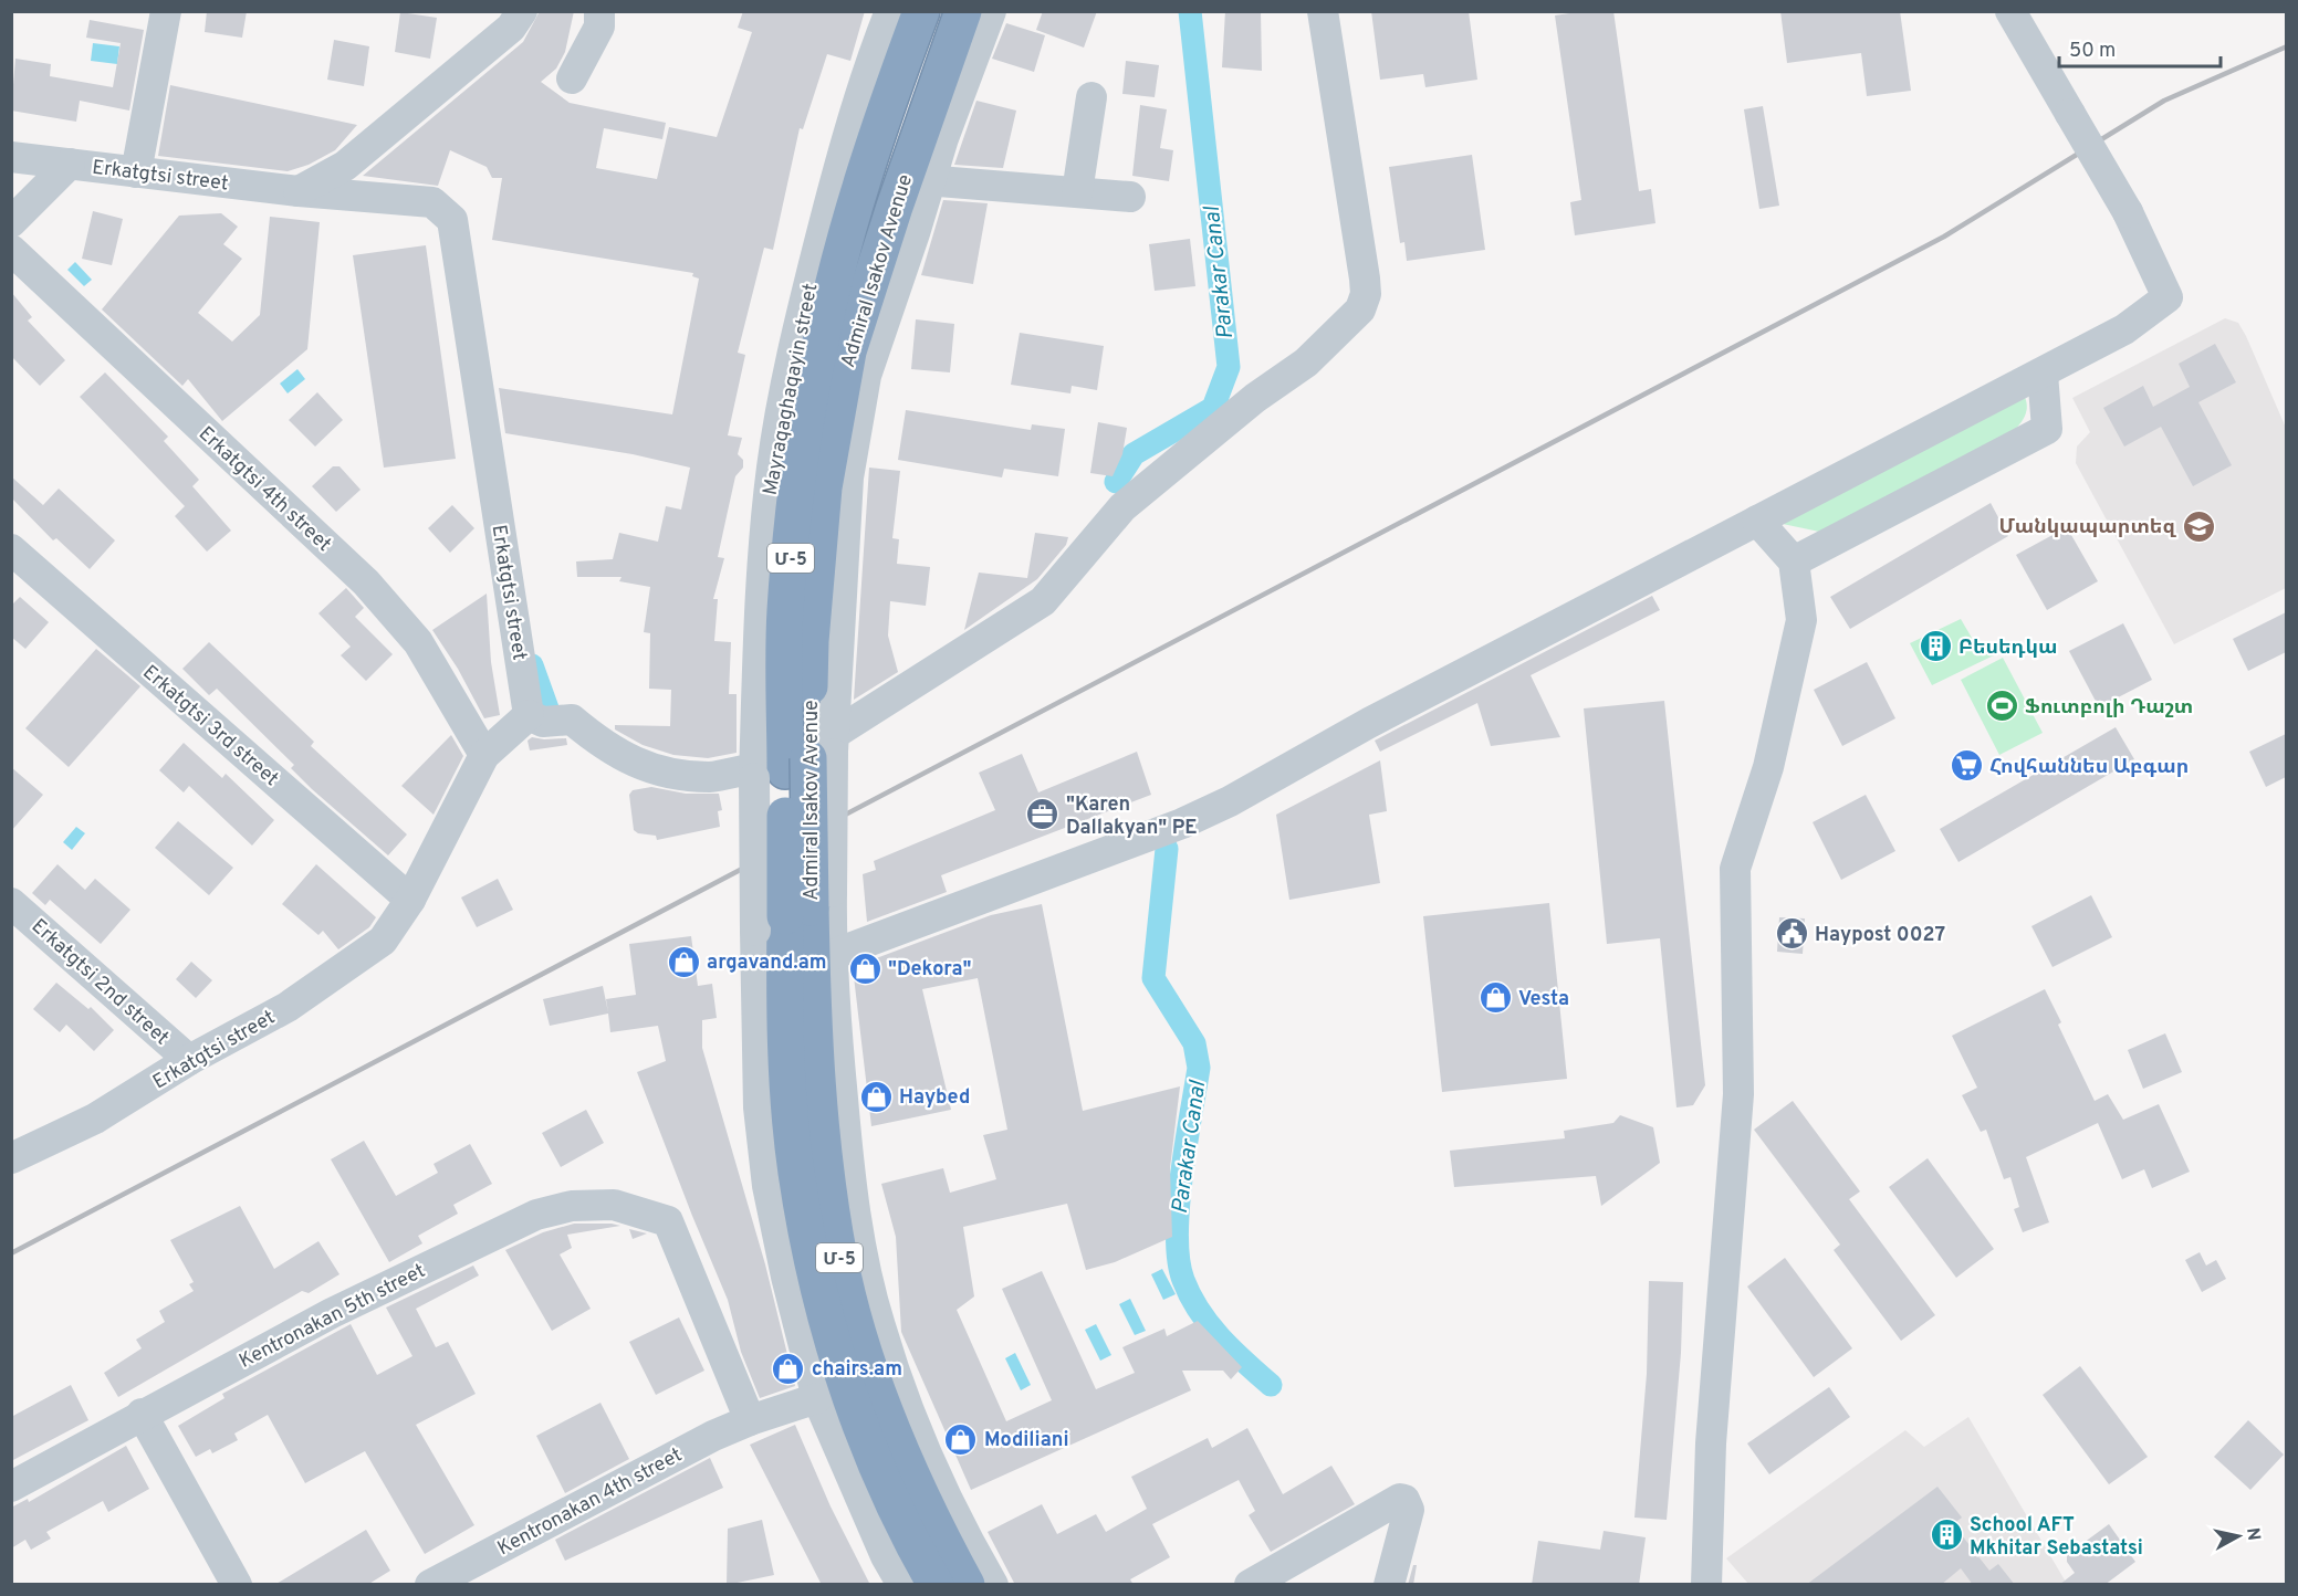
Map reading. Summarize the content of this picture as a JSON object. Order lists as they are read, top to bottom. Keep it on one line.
{"streets":{"highway":["Admiral Isakov Avenue","Մ-5"],"street":["Erkatgtsi street","Mayraqaghaqayin street","Erkatgtsi 4th street","Erkatgtsi 3rd street","Erkatgtsi 2nd street","Kentronakan 5th street","Kentronakan 4th street"]},"crossings":[["Erkatgtsi street","Erkatgtsi 4th street"],["Erkatgtsi street","Erkatgtsi 3rd street"],["Erkatgtsi street","Erkatgtsi 2nd street"],["Admiral Isakov Avenue","Mayraqaghaqayin street"],["Kentronakan 5th street","Kentronakan 4th street"]],"water":["Parakar Canal"],"places":{"school or university":["Մանկապարտեզ"],"building":["Բեսեդկա","School AFT Mkhitar Sebastatsi"],"sports":["Ֆուտբոլի Դաշտ"],"supermarket":["Հովհաննես Աբգար"],"office":["\"Karen Dallakyan\" PE"],"public building":["Haypost 0027"],"shop":["argavand.am","\"Dekora\"","Vesta","Haybed","chairs.am","Modiliani"]},"scale_bar":"50 m","north":"right"}
